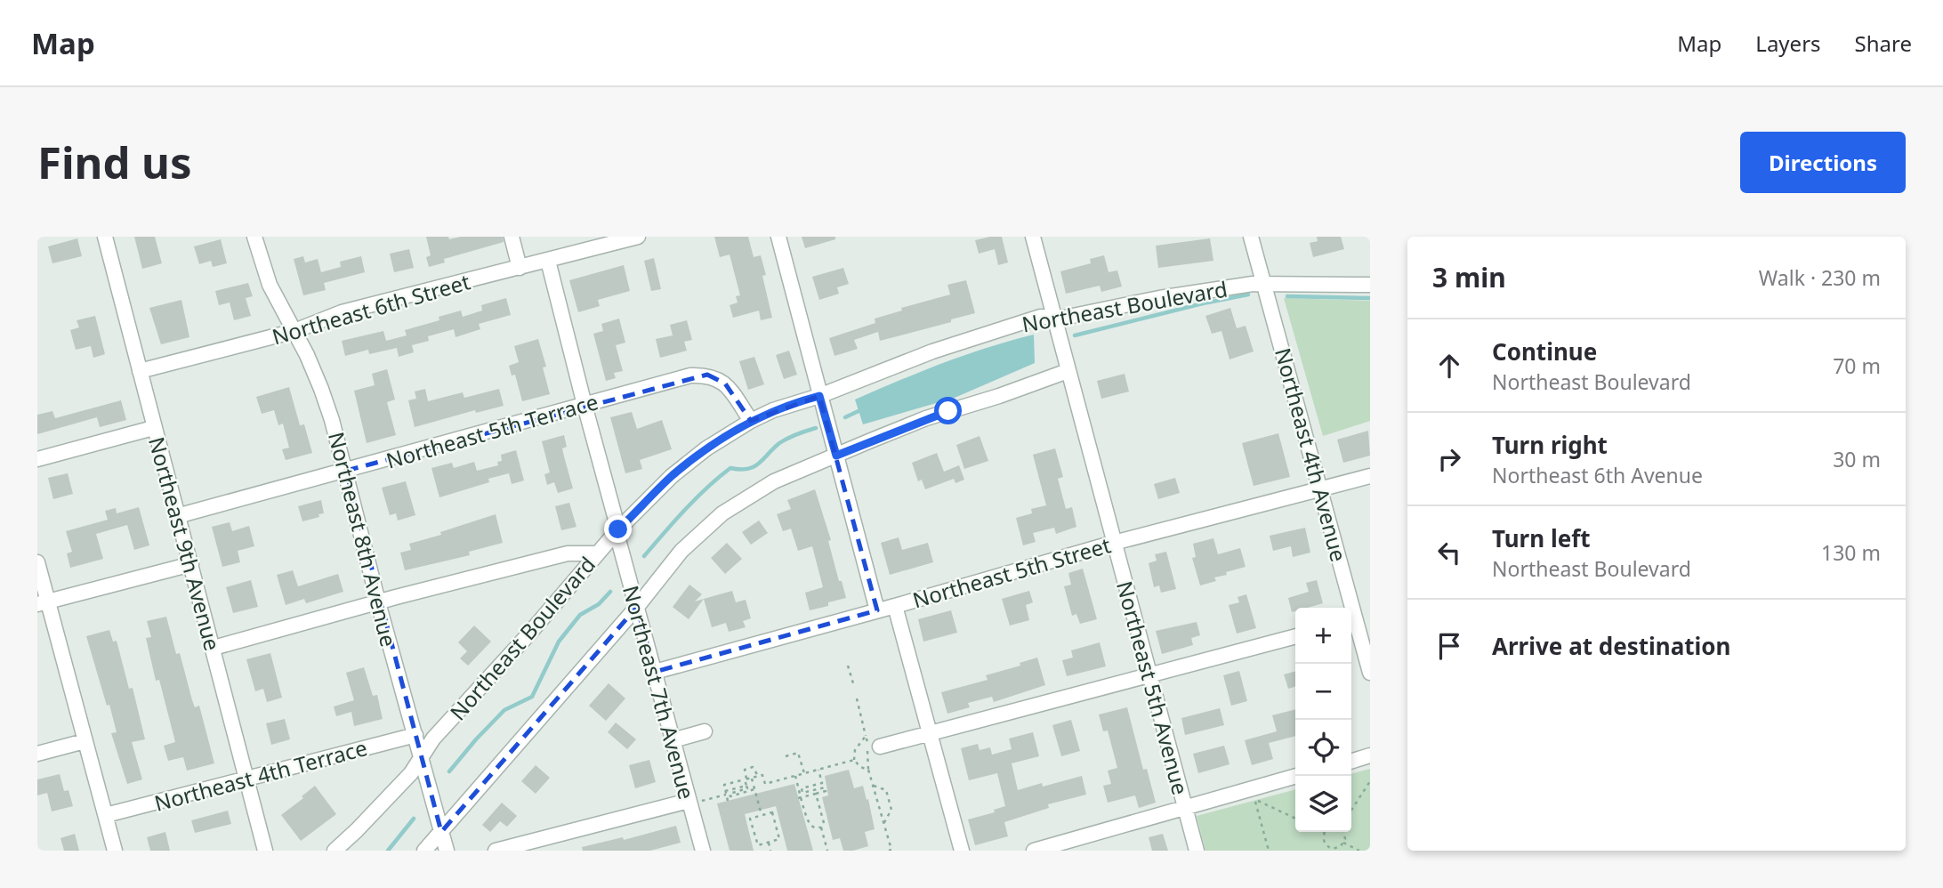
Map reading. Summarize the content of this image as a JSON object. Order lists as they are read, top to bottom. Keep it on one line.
{"streets":{"street":["Northeast Boulevard","Northeast 6th Street","Northeast 5th Terrace","Northeast 4th Avenue","Northeast 8th Avenue","Northeast 9th Avenue","Northeast 5th Street","Northeast 5th Avenue","Northeast 7th Avenue","Northeast 4th Terrace"]},"crossings":[["Northeast Boulevard","Northeast 5th Terrace"],["Northeast Boulevard","Northeast 4th Avenue"],["Northeast Boulevard","Northeast 8th Avenue"],["Northeast Boulevard","Northeast 5th Avenue"],["Northeast Boulevard","Northeast 7th Avenue"],["Northeast 6th Street","Northeast 8th Avenue"],["Northeast 6th Street","Northeast 9th Avenue"],["Northeast 6th Street","Northeast 7th Avenue"],["Northeast 5th Terrace","Northeast 8th Avenue"],["Northeast 5th Terrace","Northeast 9th Avenue"],["Northeast 5th Terrace","Northeast 7th Avenue"],["Northeast 4th Avenue","Northeast 5th Street"],["Northeast 8th Avenue","Northeast 4th Terrace"],["Northeast 9th Avenue","Northeast 4th Terrace"],["Northeast 5th Street","Northeast 5th Avenue"],["Northeast 5th Street","Northeast 7th Avenue"]],"page":{"header":"Map","nav":["Map","Layers","Share"],"buttons":"Directions","title":"Find us","heading":["3 min","Walk · 230 m"],"list":[["Continue","Northeast Boulevard","70 m"],["Turn right","Northeast 6th Avenue","30 m"],["Turn left","Northeast Boulevard","130 m"],"Arrive at destination"],"map_buttons":["+","−"]}}
